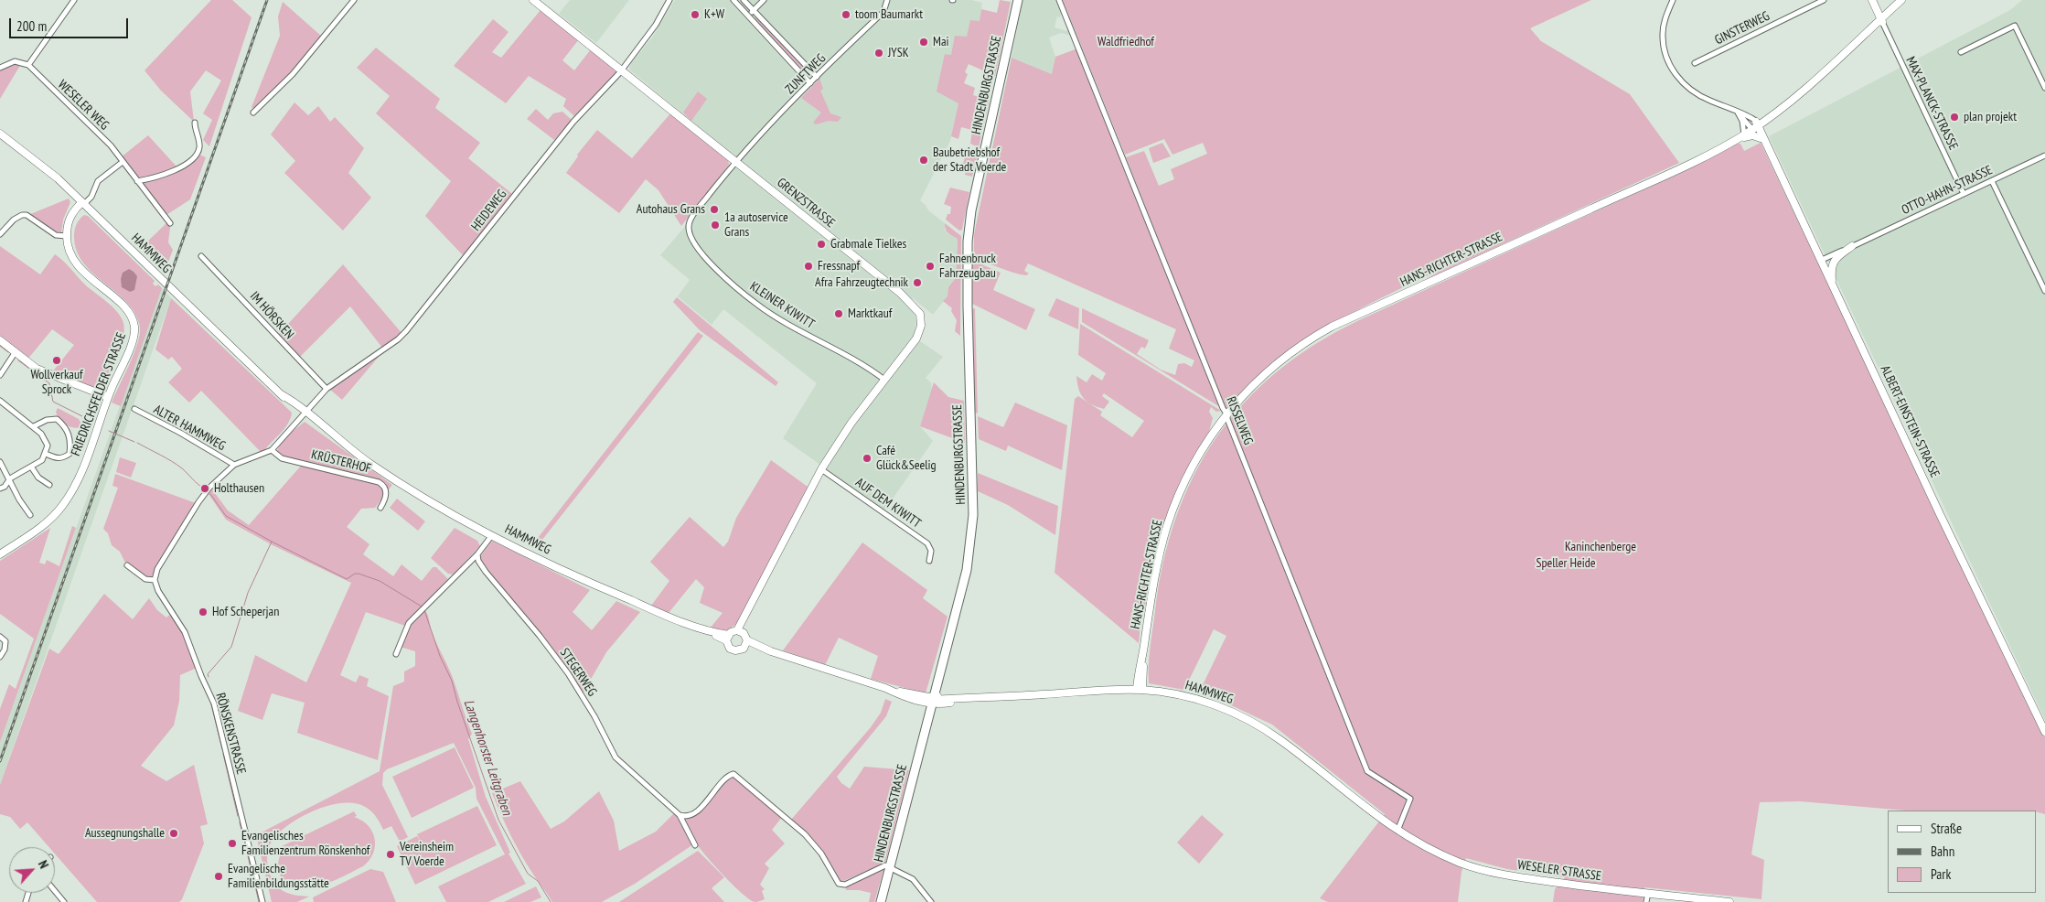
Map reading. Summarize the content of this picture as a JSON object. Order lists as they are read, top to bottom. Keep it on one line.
{"streets":{"main road":["HINDENBURGSTRASSE","GRENZSTRASSE","HAMMWEG","HANS-RICHTER-STRASSE","FRIEDRICHSFELDER STRASSE","ALBERT-EINSTEIN-STRASSE","WESELER STRASSE"],"street":["GINSTERWEG","ZUNFTWEG","MAX-PLANCK-STRASSE","WESELER WEG","OTTO-HAHN-STRASSE","HEIDEWEG","KLEINER KIWITT","IM HÖRSKEN","RISSELWEG","ALTER HAMMWEG","KRÜSTERHOF","AUF DEM KIWITT","STEGERWEG","RÖNSKENSTRASSE"]},"crossings":[["ZUNFTWEG","GRENZSTRASSE"],["ZUNFTWEG","KLEINER KIWITT"],["HINDENBURGSTRASSE","HAMMWEG"],["MAX-PLANCK-STRASSE","OTTO-HAHN-STRASSE"],["MAX-PLANCK-STRASSE","HANS-RICHTER-STRASSE"],["OTTO-HAHN-STRASSE","ALBERT-EINSTEIN-STRASSE"],["GRENZSTRASSE","HEIDEWEG"],["GRENZSTRASSE","HAMMWEG"],["GRENZSTRASSE","KLEINER KIWITT"],["GRENZSTRASSE","AUF DEM KIWITT"],["HEIDEWEG","HAMMWEG"],["HEIDEWEG","IM HÖRSKEN"],["HAMMWEG","HANS-RICHTER-STRASSE"],["HAMMWEG","RISSELWEG"],["HAMMWEG","WESELER STRASSE"],["HANS-RICHTER-STRASSE","RISSELWEG"],["HANS-RICHTER-STRASSE","ALBERT-EINSTEIN-STRASSE"],["RISSELWEG","WESELER STRASSE"]],"water":["Langenhorster Leitgraben"],"parks":["Waldfriedhof","Kaninchenberge","Speller Heide"],"places":["K+W","toom Baumarkt","Mai","JYSK","plan projekt","Baubetriebshof der Stadt Voerde","Autohaus Grans","1a autoservice Grans","Grabmale Tielkes","Fressnapf","Fahnenbruck Fahrzeugbau","Afra Fahrzeugtechnik","Marktkauf","Wollverkauf Sprock","Café Glück&Seelig","Holthausen","Hof Scheperjan","Aussegnungshalle","Evangelisches Familienzentrum Rönskenhof","Vereinsheim TV Voerde","Evangelische Familienbildungsstätte"],"legend":["Straße","Bahn","Park"],"scale_bar":"200 m","north":"top right"}
